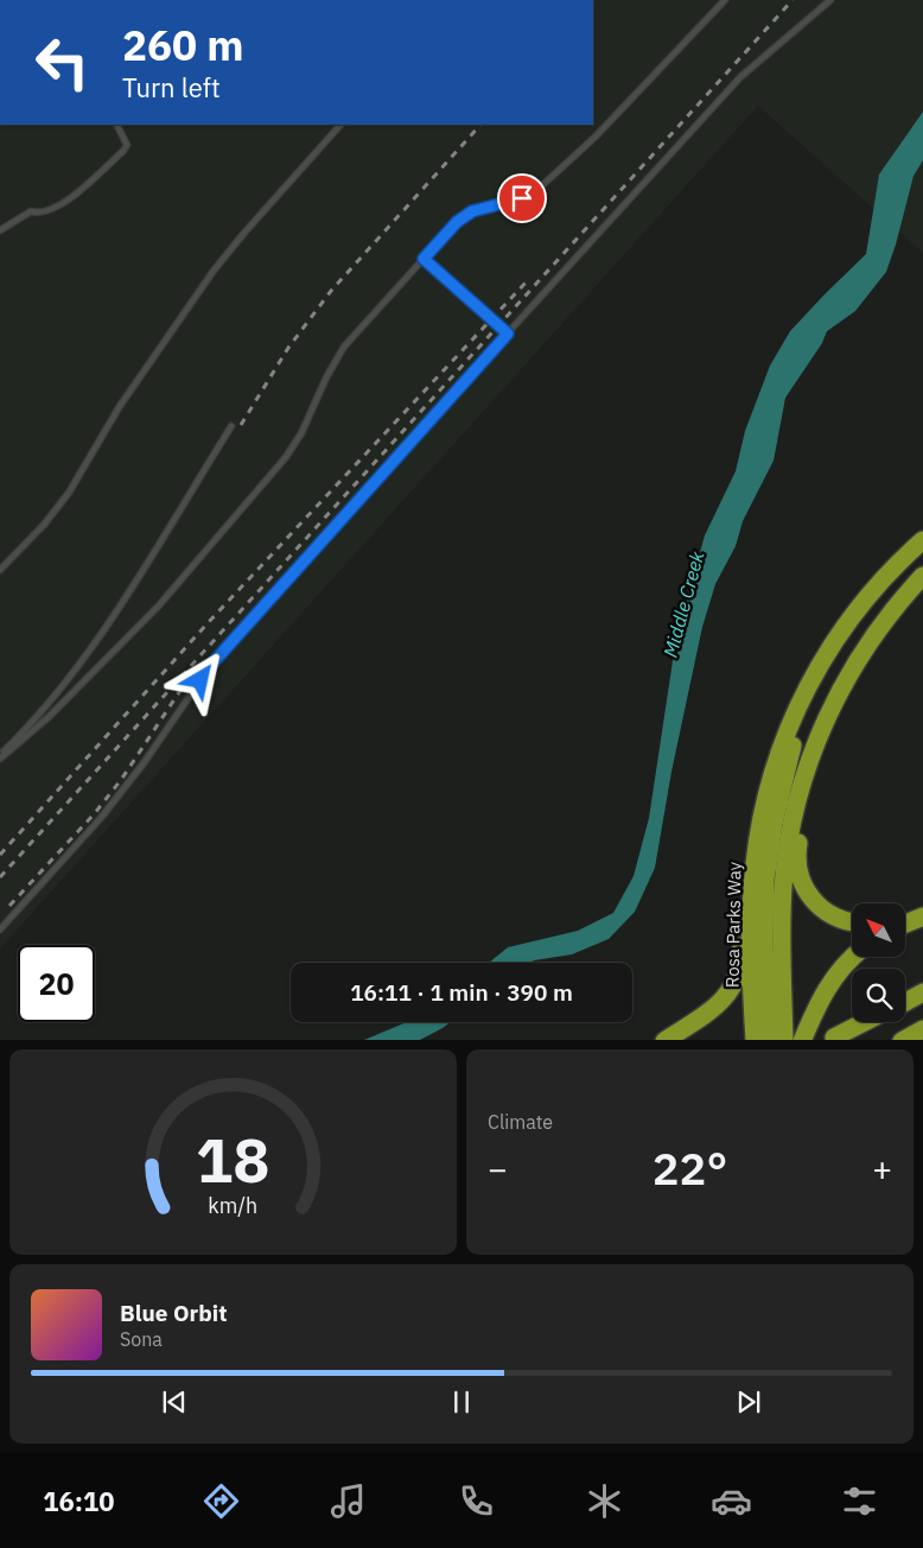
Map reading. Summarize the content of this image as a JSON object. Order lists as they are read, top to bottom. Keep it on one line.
{"streets":{"highway":["Rosa Parks Way"]},"water":["Middle Creek"],"north":"top left","page":{"turn":["260 m","Turn left"],"limit":"20","trip":"16:11 · 1 min · 390 m","tile":"Climate","heat":["−","22°","+"],"song":["Blue Orbit","Sona"],"tabs":"16:10","gauge":["18","km/h"]}}
